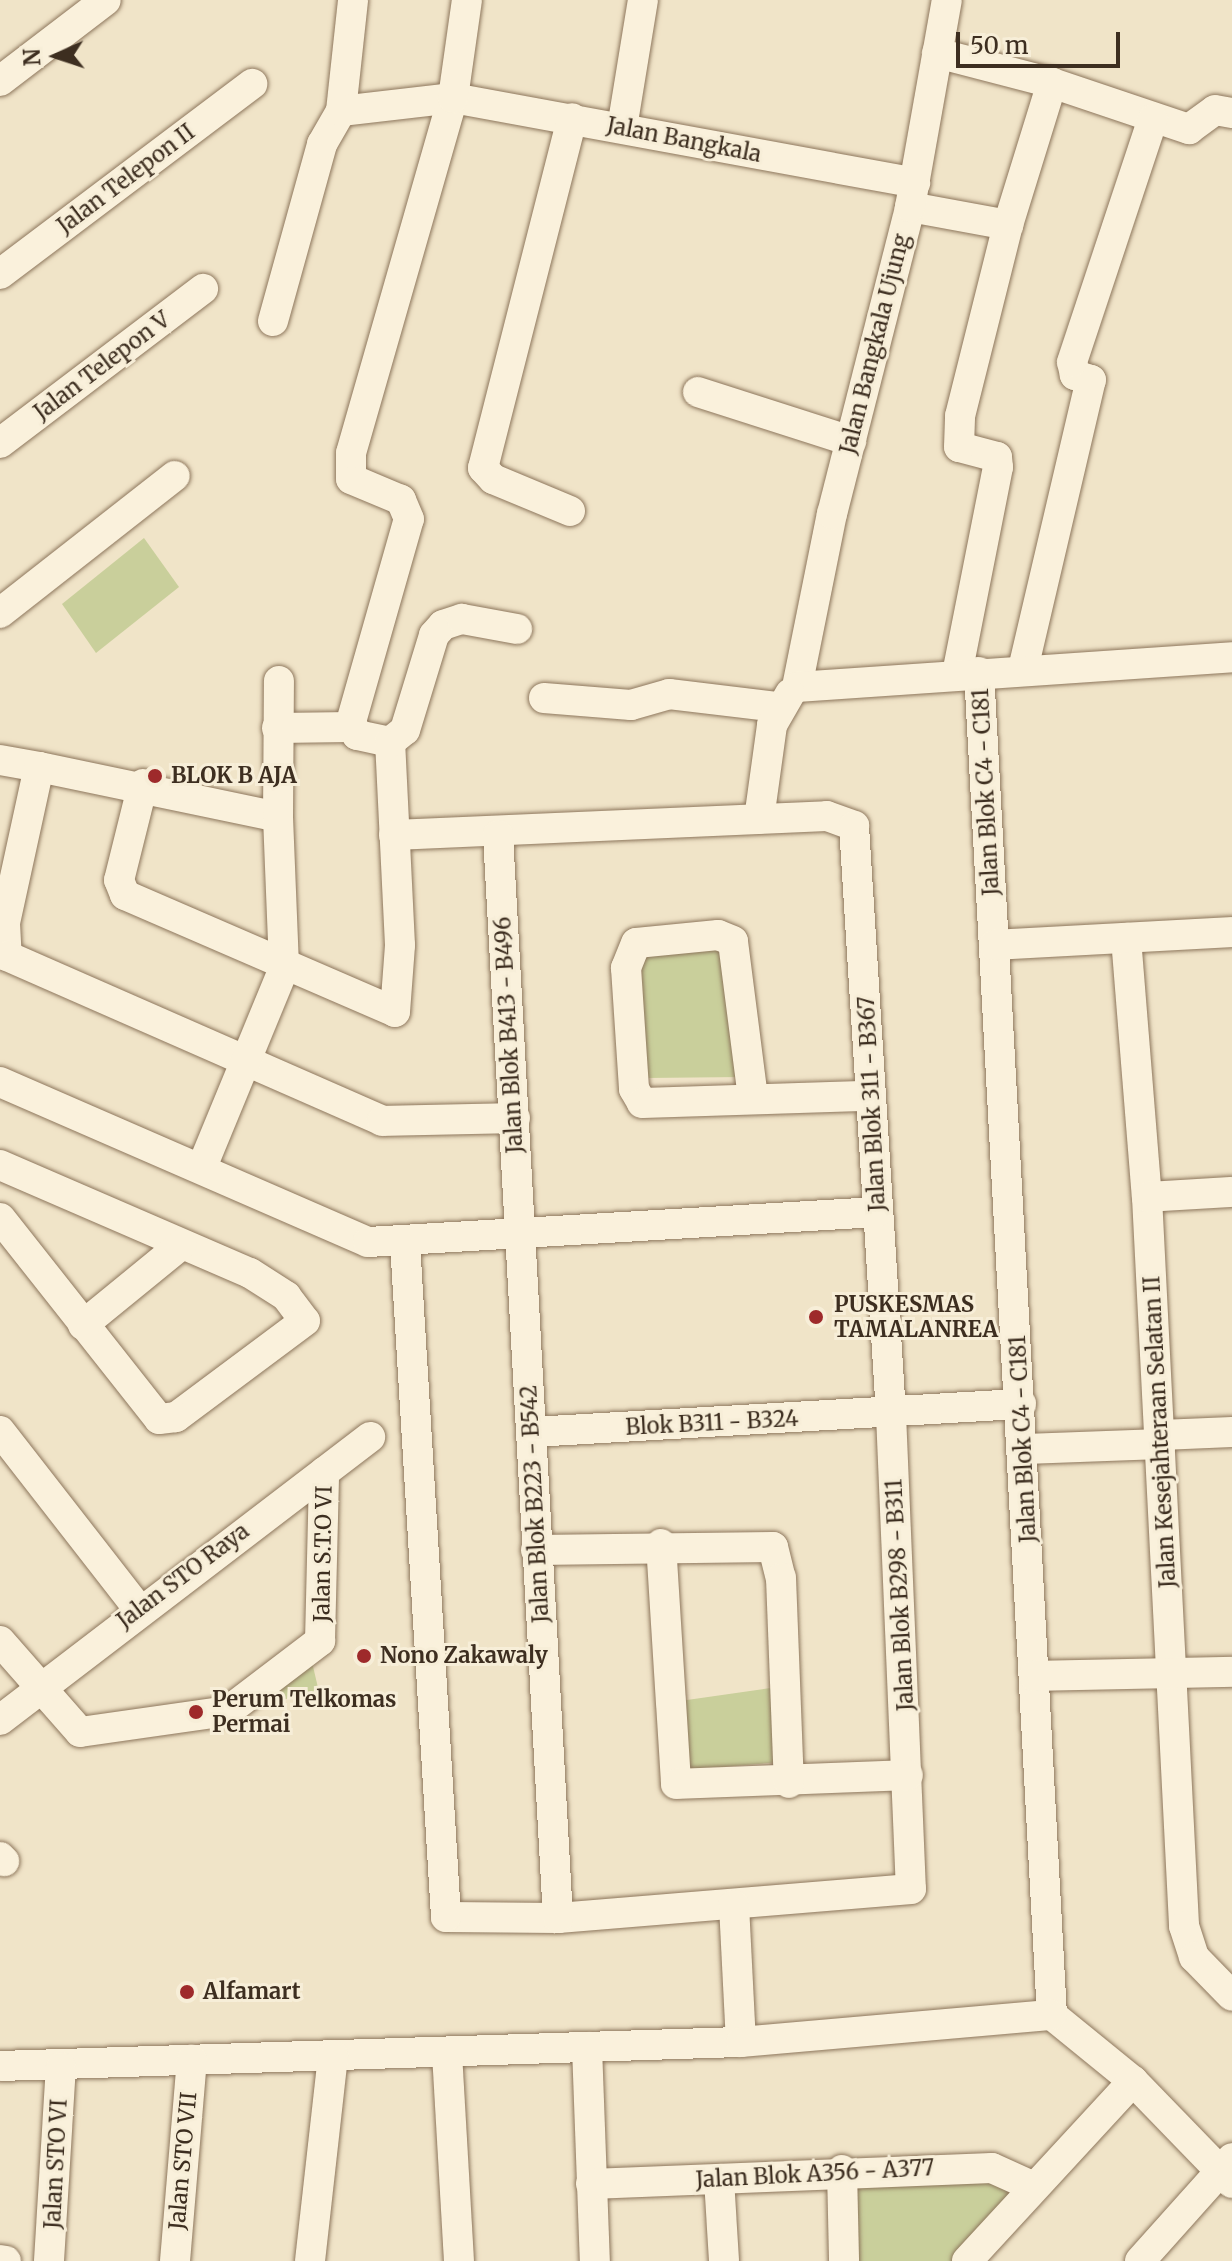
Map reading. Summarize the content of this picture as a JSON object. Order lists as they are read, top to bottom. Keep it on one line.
{"streets":{"street":["Jalan Bangkala","Jalan Telepon II","Jalan Bangkala Ujung","Jalan Telepon V","Jalan Blok C4 - C181","Jalan Blok B413 - B496","Jalan Blok 311 - B367","Blok B311 - B324","Jalan Kesejahteraan Selatan II","Jalan Blok B223 - B542","Jalan S.T.O VI","Jalan STO Raya","Jalan Blok B298 - B311","Jalan STO VII","Jalan STO VI","Jalan Blok A356 - A377"]},"crossings":[["Jalan Bangkala","Jalan Bangkala Ujung"],["Jalan Bangkala","Jalan Blok C4 - C181"],["Jalan Bangkala Ujung","Jalan Blok 311 - B367"],["Jalan Blok C4 - C181","Blok B311 - B324"],["Jalan Blok B413 - B496","Jalan Blok B223 - B542"],["Jalan Blok 311 - B367","Blok B311 - B324"],["Jalan Blok 311 - B367","Jalan Blok B298 - B311"],["Blok B311 - B324","Jalan Blok B223 - B542"],["Blok B311 - B324","Jalan Blok B298 - B311"],["Jalan S.T.O VI","Jalan STO Raya"]],"places":["BLOK B AJA","PUSKESMAS TAMALANREA","Nono Zakawaly","Perum Telkomas Permai","Alfamart"],"scale_bar":"50 m","north":"left"}
